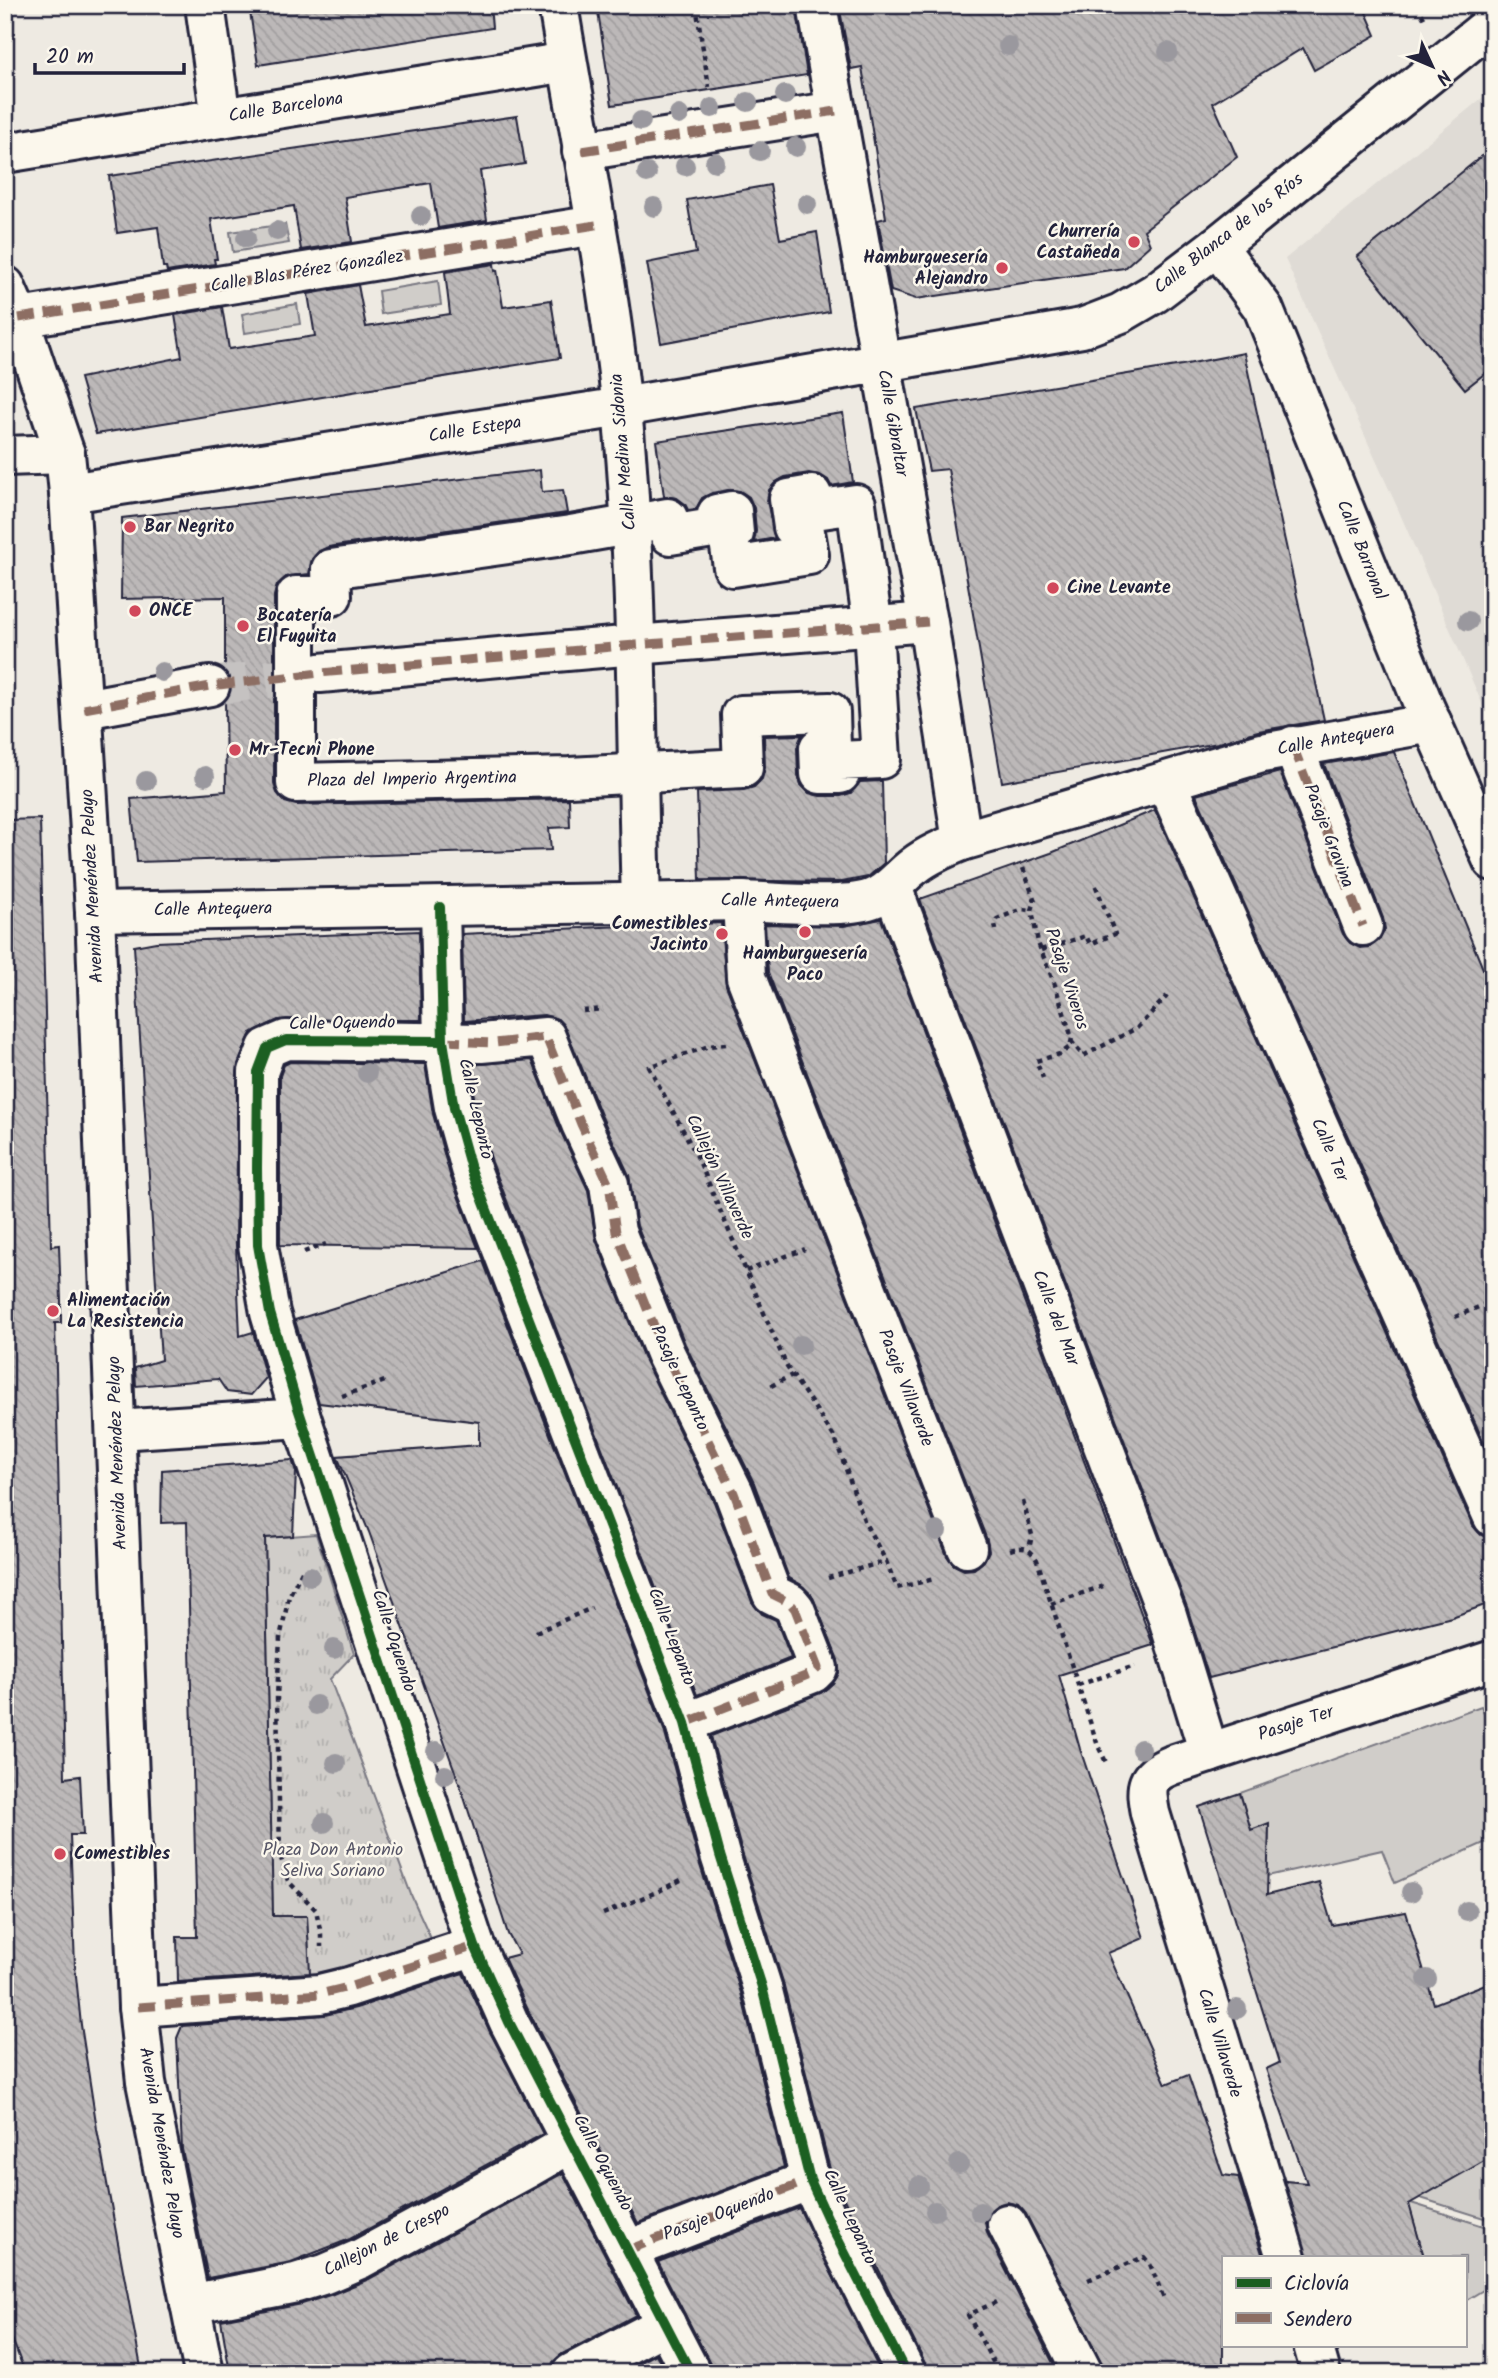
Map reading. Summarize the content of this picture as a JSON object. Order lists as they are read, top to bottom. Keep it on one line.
{"streets":{"street":["Calle Barcelona","Calle Blanca de los Ríos","Calle Blas Pérez González","Calle Gibraltar","Calle Estepa","Calle Medina Sidonia","Calle Barronal","Calle Antequera","Plaza del Imperio Argentina","Pasaje Gravina","Avenida Menéndez Pelayo","Calle Oquendo","Calle Lepanto","Calle Ter","Calle del Mar","Pasaje Lepanto","Pasaje Villaverde","Pasaje Ter","Calle Villaverde","Pasaje Oquendo","Callejon de Crespo"],"path":["Pasaje Viveros","Callejón Villaverde"]},"crossings":[["Calle Barcelona","Calle Medina Sidonia"],["Calle Blanca de los Ríos","Calle Gibraltar"],["Calle Blanca de los Ríos","Calle Estepa"],["Calle Blanca de los Ríos","Calle Barronal"],["Calle Blas Pérez González","Calle Medina Sidonia"],["Calle Blas Pérez González","Avenida Menéndez Pelayo"],["Calle Gibraltar","Calle Estepa"],["Calle Gibraltar","Calle Antequera"],["Calle Estepa","Calle Medina Sidonia"],["Calle Estepa","Avenida Menéndez Pelayo"],["Calle Medina Sidonia","Calle Antequera"],["Calle Medina Sidonia","Plaza del Imperio Argentina"],["Calle Barronal","Calle Antequera"],["Calle Antequera","Pasaje Gravina"],["Calle Antequera","Avenida Menéndez Pelayo"],["Calle Antequera","Pasaje Viveros"],["Calle Antequera","Calle Lepanto"],["Calle Antequera","Calle Ter"],["Calle Antequera","Calle del Mar"],["Calle Antequera","Pasaje Villaverde"],["Avenida Menéndez Pelayo","Callejon de Crespo"],["Calle Oquendo","Calle Lepanto"],["Calle Oquendo","Pasaje Lepanto"],["Calle Oquendo","Pasaje Oquendo"],["Calle Oquendo","Callejon de Crespo"],["Calle Lepanto","Pasaje Lepanto"],["Calle Lepanto","Pasaje Oquendo"],["Callejón Villaverde","Pasaje Villaverde"],["Calle del Mar","Pasaje Ter"],["Pasaje Ter","Calle Villaverde"]],"parks":["Plaza Don Antonio Seliva Soriano"],"places":["Churrería Castañeda","Hamburguesería Alejandro","Bar Negrito","Cine Levante","ONCE","Bocatería El Fuguita","Mr-Tecni Phone","Hamburguesería Paco","Comestibles Jacinto","Alimentación La Resistencia","Comestibles"],"legend":["Ciclovía","Sendero"],"scale_bar":"20 m","north":"bottom right"}
